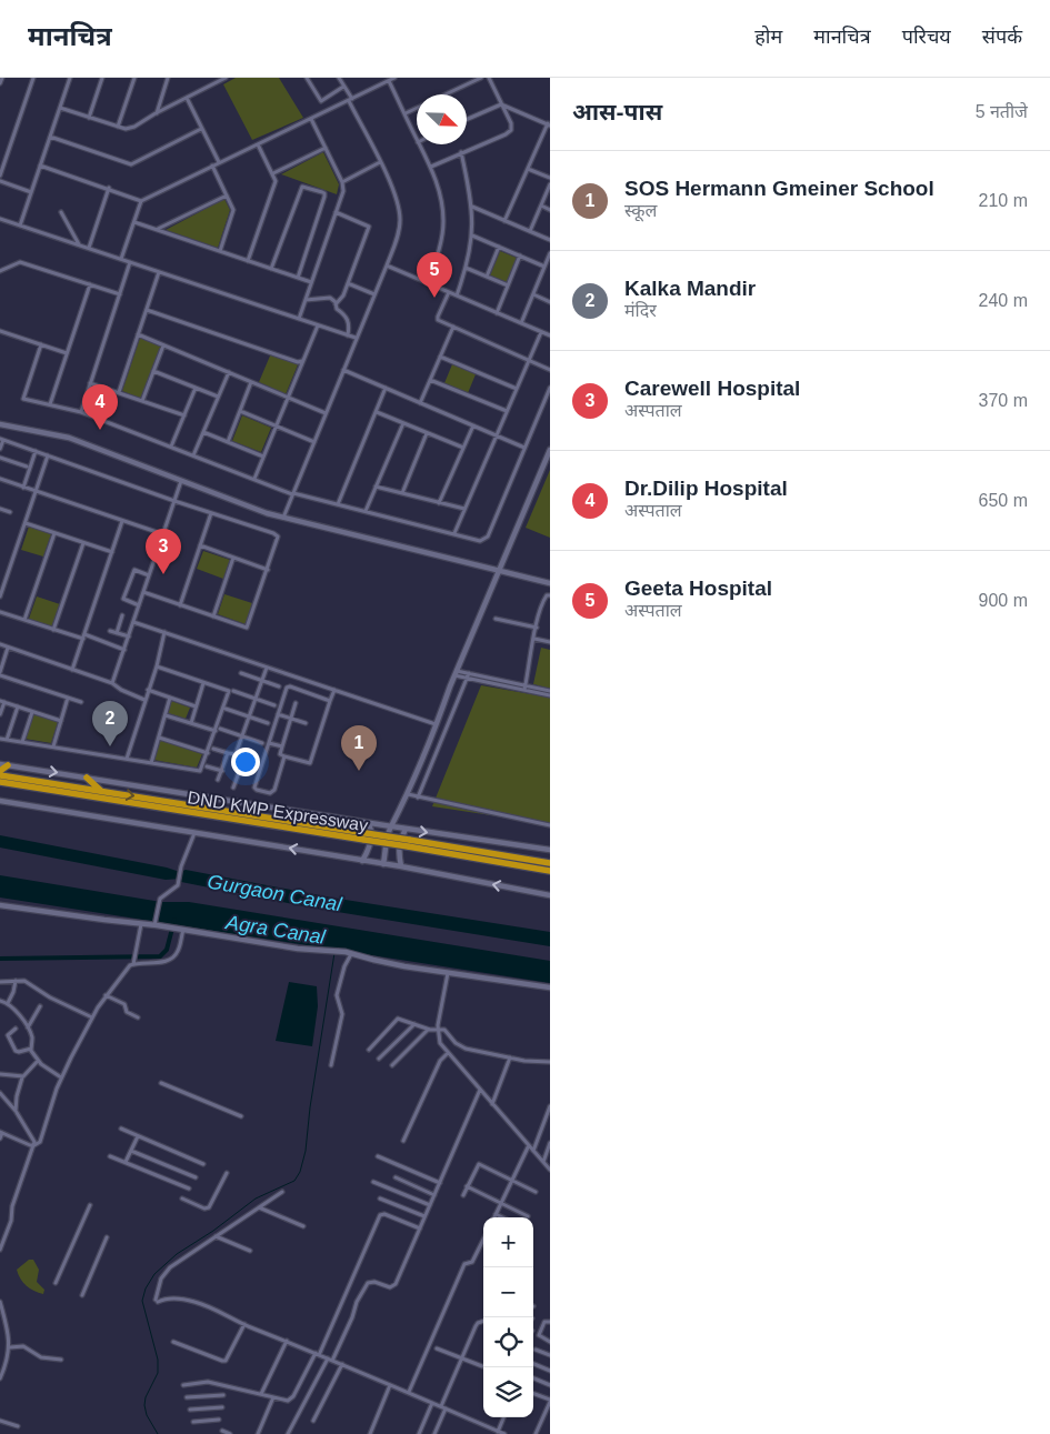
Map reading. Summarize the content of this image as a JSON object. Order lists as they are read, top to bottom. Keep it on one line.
{"streets":{"highway":["DND KMP Expressway"]},"water":["Gurgaon Canal","Agra Canal"],"north":"bottom right","page":{"header":"मानचित्र","nav":["होम","मानचित्र","परिचय","संपर्क"],"heading":["आस-पास","5 नतीजे"],"list":[{"mark":"1","name":"SOS Hermann Gmeiner School","note":"स्कूल","value":"210 m"},{"mark":"2","name":"Kalka Mandir","note":"मंदिर","value":"240 m"},{"mark":"3","name":"Carewell Hospital","note":"अस्पताल","value":"370 m"},{"mark":"4","name":"Dr.Dilip Hospital","note":"अस्पताल","value":"650 m"},{"mark":"5","name":"Geeta Hospital","note":"अस्पताल","value":"900 m"}],"pins":["5","4","3","2","1"],"map_buttons":["+","−"]}}
